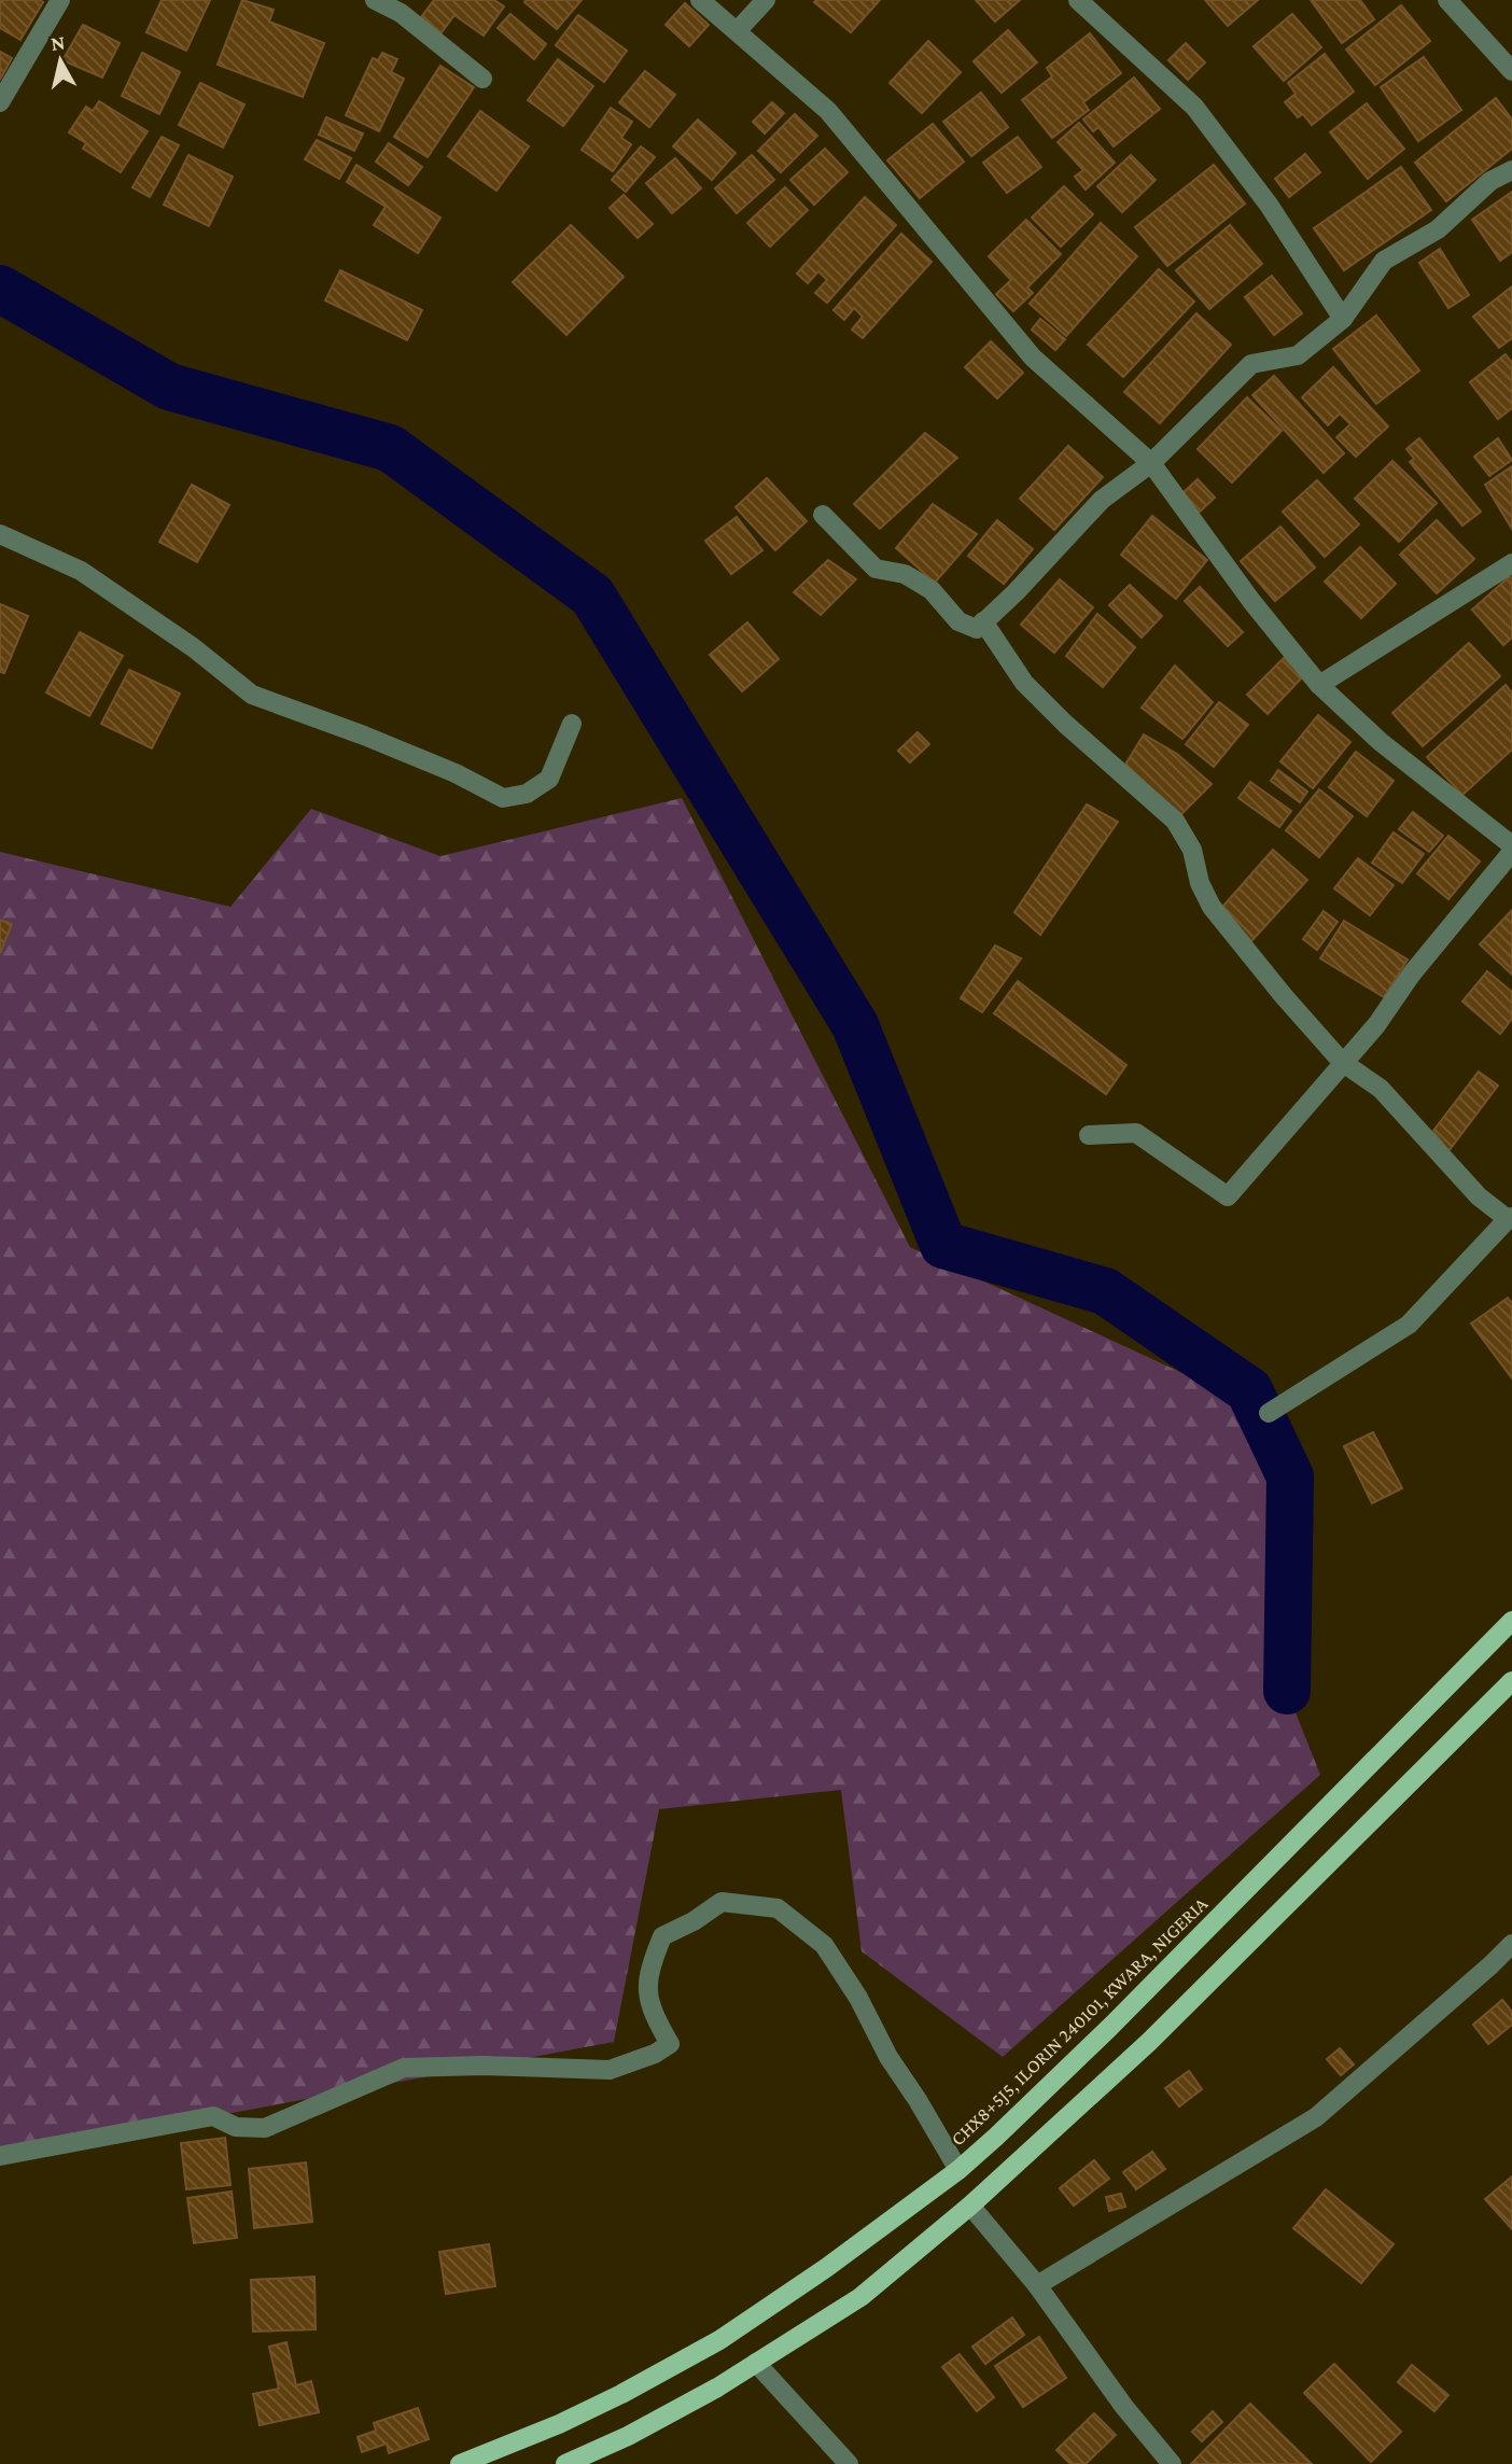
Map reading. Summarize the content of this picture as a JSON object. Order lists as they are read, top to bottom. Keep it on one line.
{"streets":{"main road":["CHX8+5J5, ILORIN 240101, KWARA, NIGERIA"]},"north":"top"}
